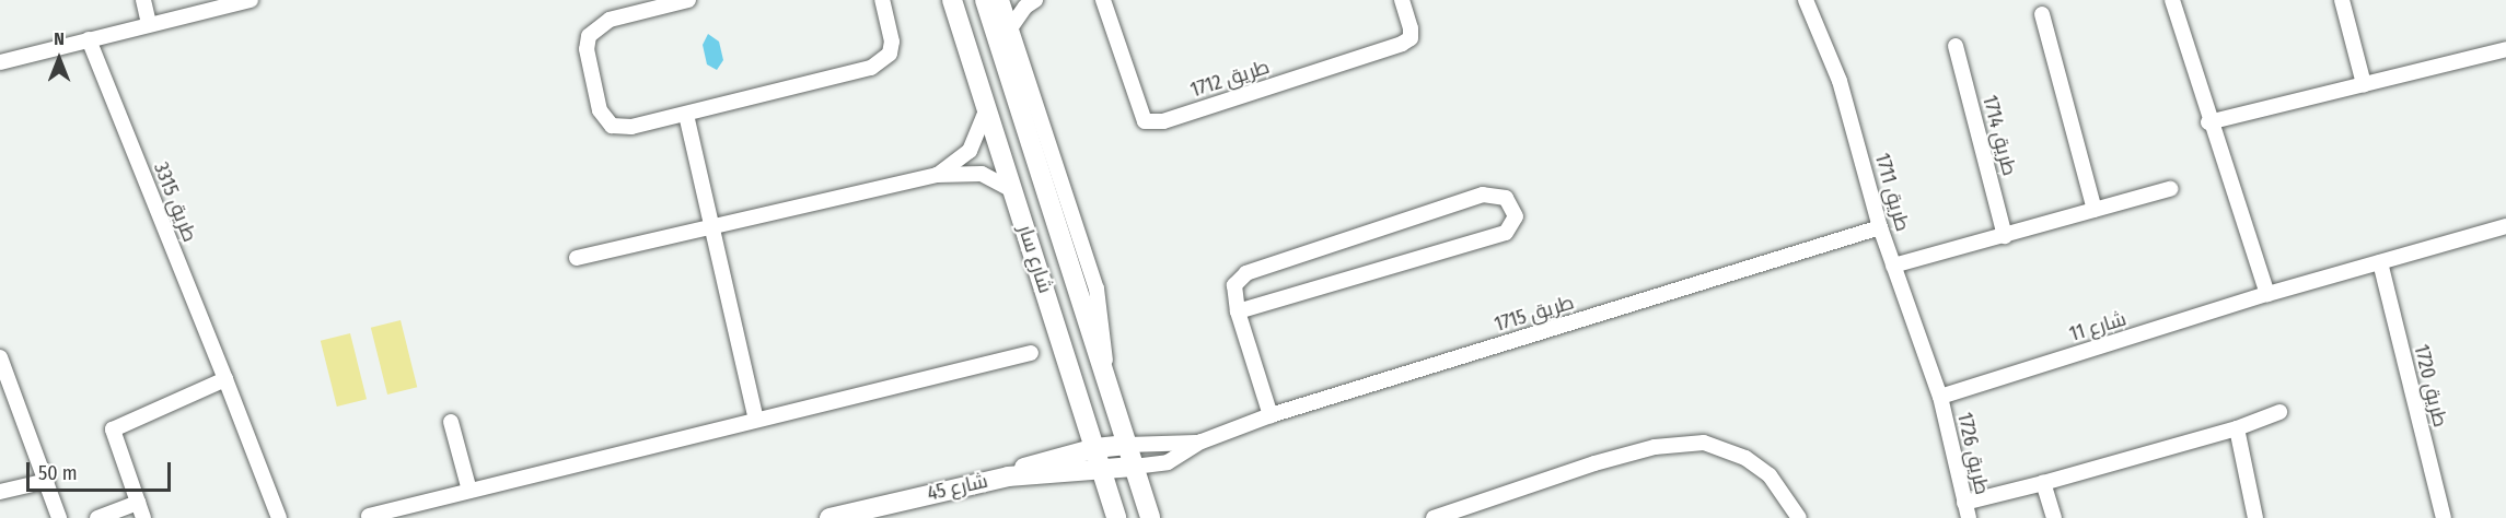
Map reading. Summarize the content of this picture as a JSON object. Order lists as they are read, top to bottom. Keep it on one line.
{"streets":{"street":["طريق 1712","طريق 1714","طريق 1711","طريق 3315","شارع سار","طريق 1715","شارع 11","طريق 1720","طريق 1726","شارع 45"]},"crossings":[["طريق 1711","طريق 1715"],["طريق 1711","شارع 11"],["طريق 1711","طريق 1726"],["شارع سار","طريق 1715"],["شارع سار","شارع 45"],["طريق 1715","شارع 45"],["شارع 11","طريق 1720"],["شارع 11","طريق 1726"]],"scale_bar":"50 m","north":"top"}
